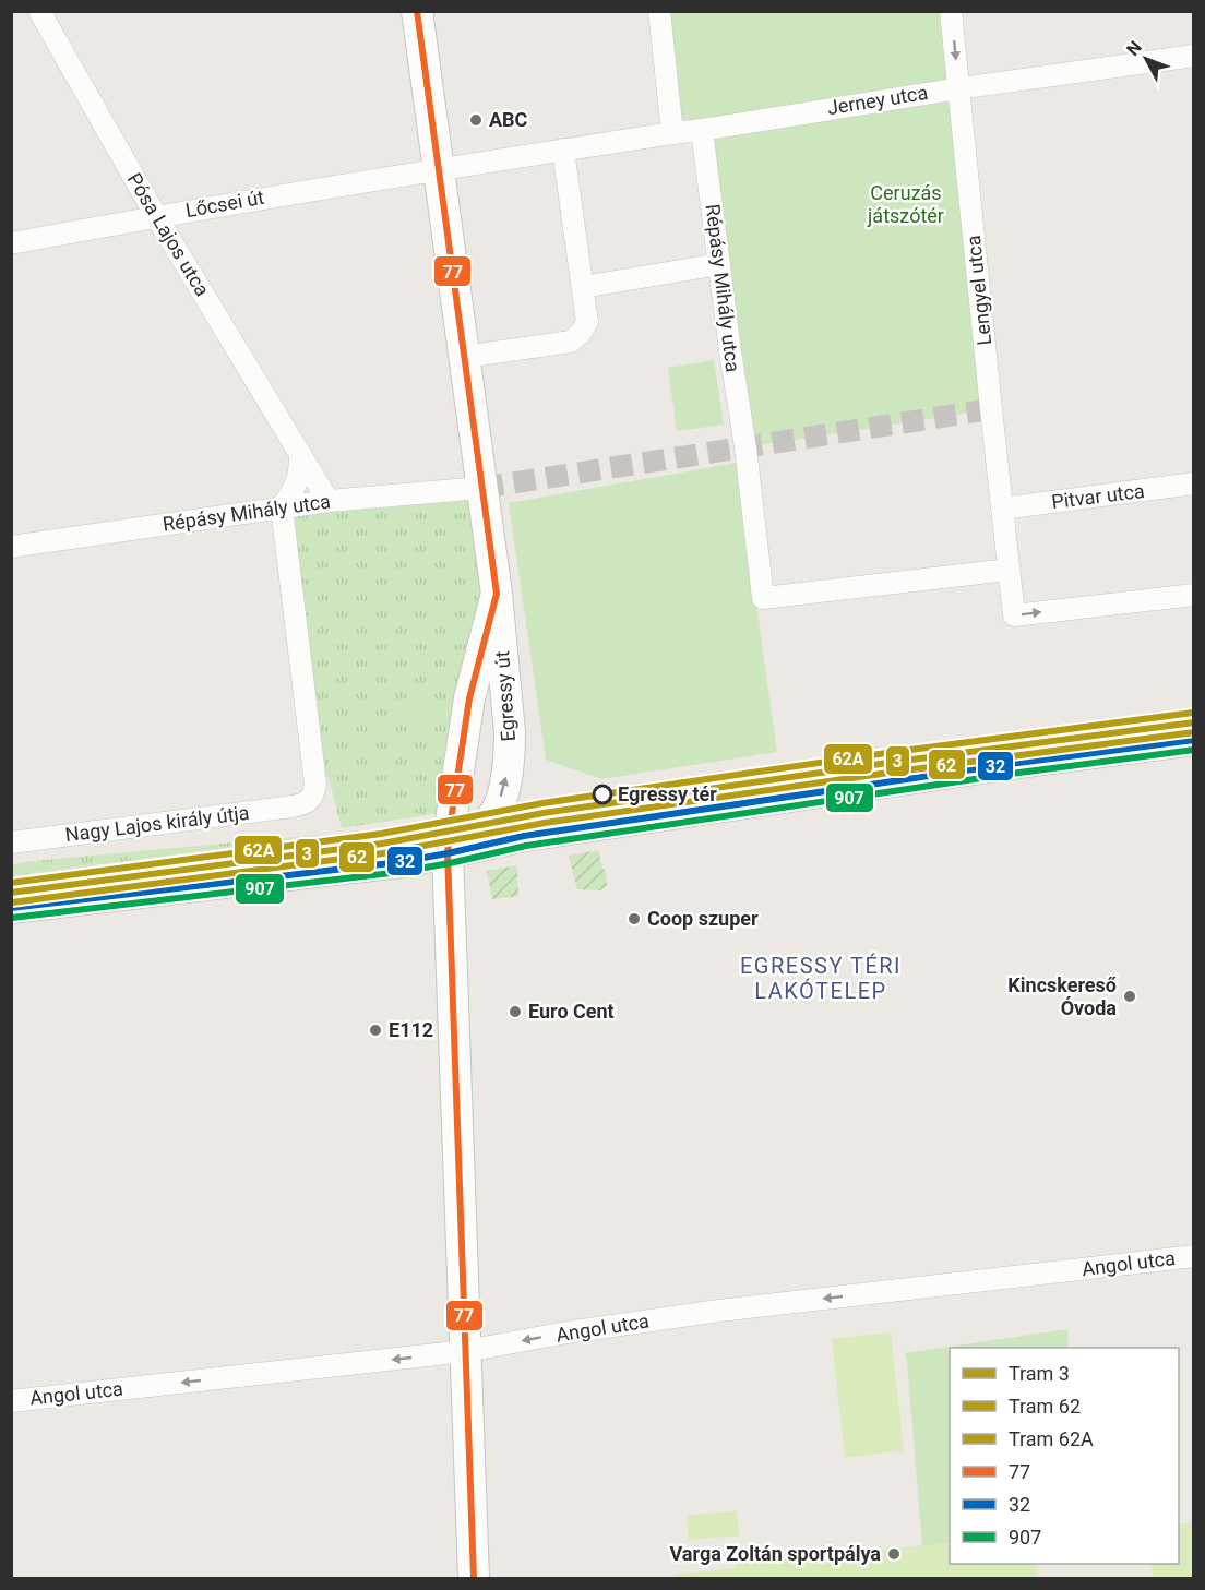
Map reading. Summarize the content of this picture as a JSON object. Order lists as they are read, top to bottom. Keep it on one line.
{"streets":{"street":["Jerney utca","Lőcsei út","Pósa Lajos utca","Répásy Mihály utca","Lengyel utca","Pitvar utca","Egressy út","Nagy Lajos király útja","Angol utca"]},"crossings":[["Jerney utca","Lőcsei út"],["Jerney utca","Répásy Mihály utca"],["Jerney utca","Lengyel utca"],["Jerney utca","Egressy út"],["Lőcsei út","Pósa Lajos utca"],["Lőcsei út","Egressy út"],["Pósa Lajos utca","Répásy Mihály utca"],["Répásy Mihály utca","Lengyel utca"],["Répásy Mihály utca","Egressy út"],["Répásy Mihály utca","Nagy Lajos király útja"],["Lengyel utca","Pitvar utca"],["Egressy út","Angol utca"]],"one_way":["Angol utca"],"districts":["EGRESSY TÉRI LAKÓTELEP"],"parks":["Ceruzás játszótér"],"places":["ABC","Egressy tér","Coop szuper","Kincskereső Óvoda","Euro Cent","E112","Varga Zoltán sportpálya"],"lines":["transit line 77","tram line 62A","tram line 3","tram line 62","transit line 32","transit line 907"],"legend":["Tram 3","Tram 62","Tram 62A","77","32","907"],"north":"top left"}
